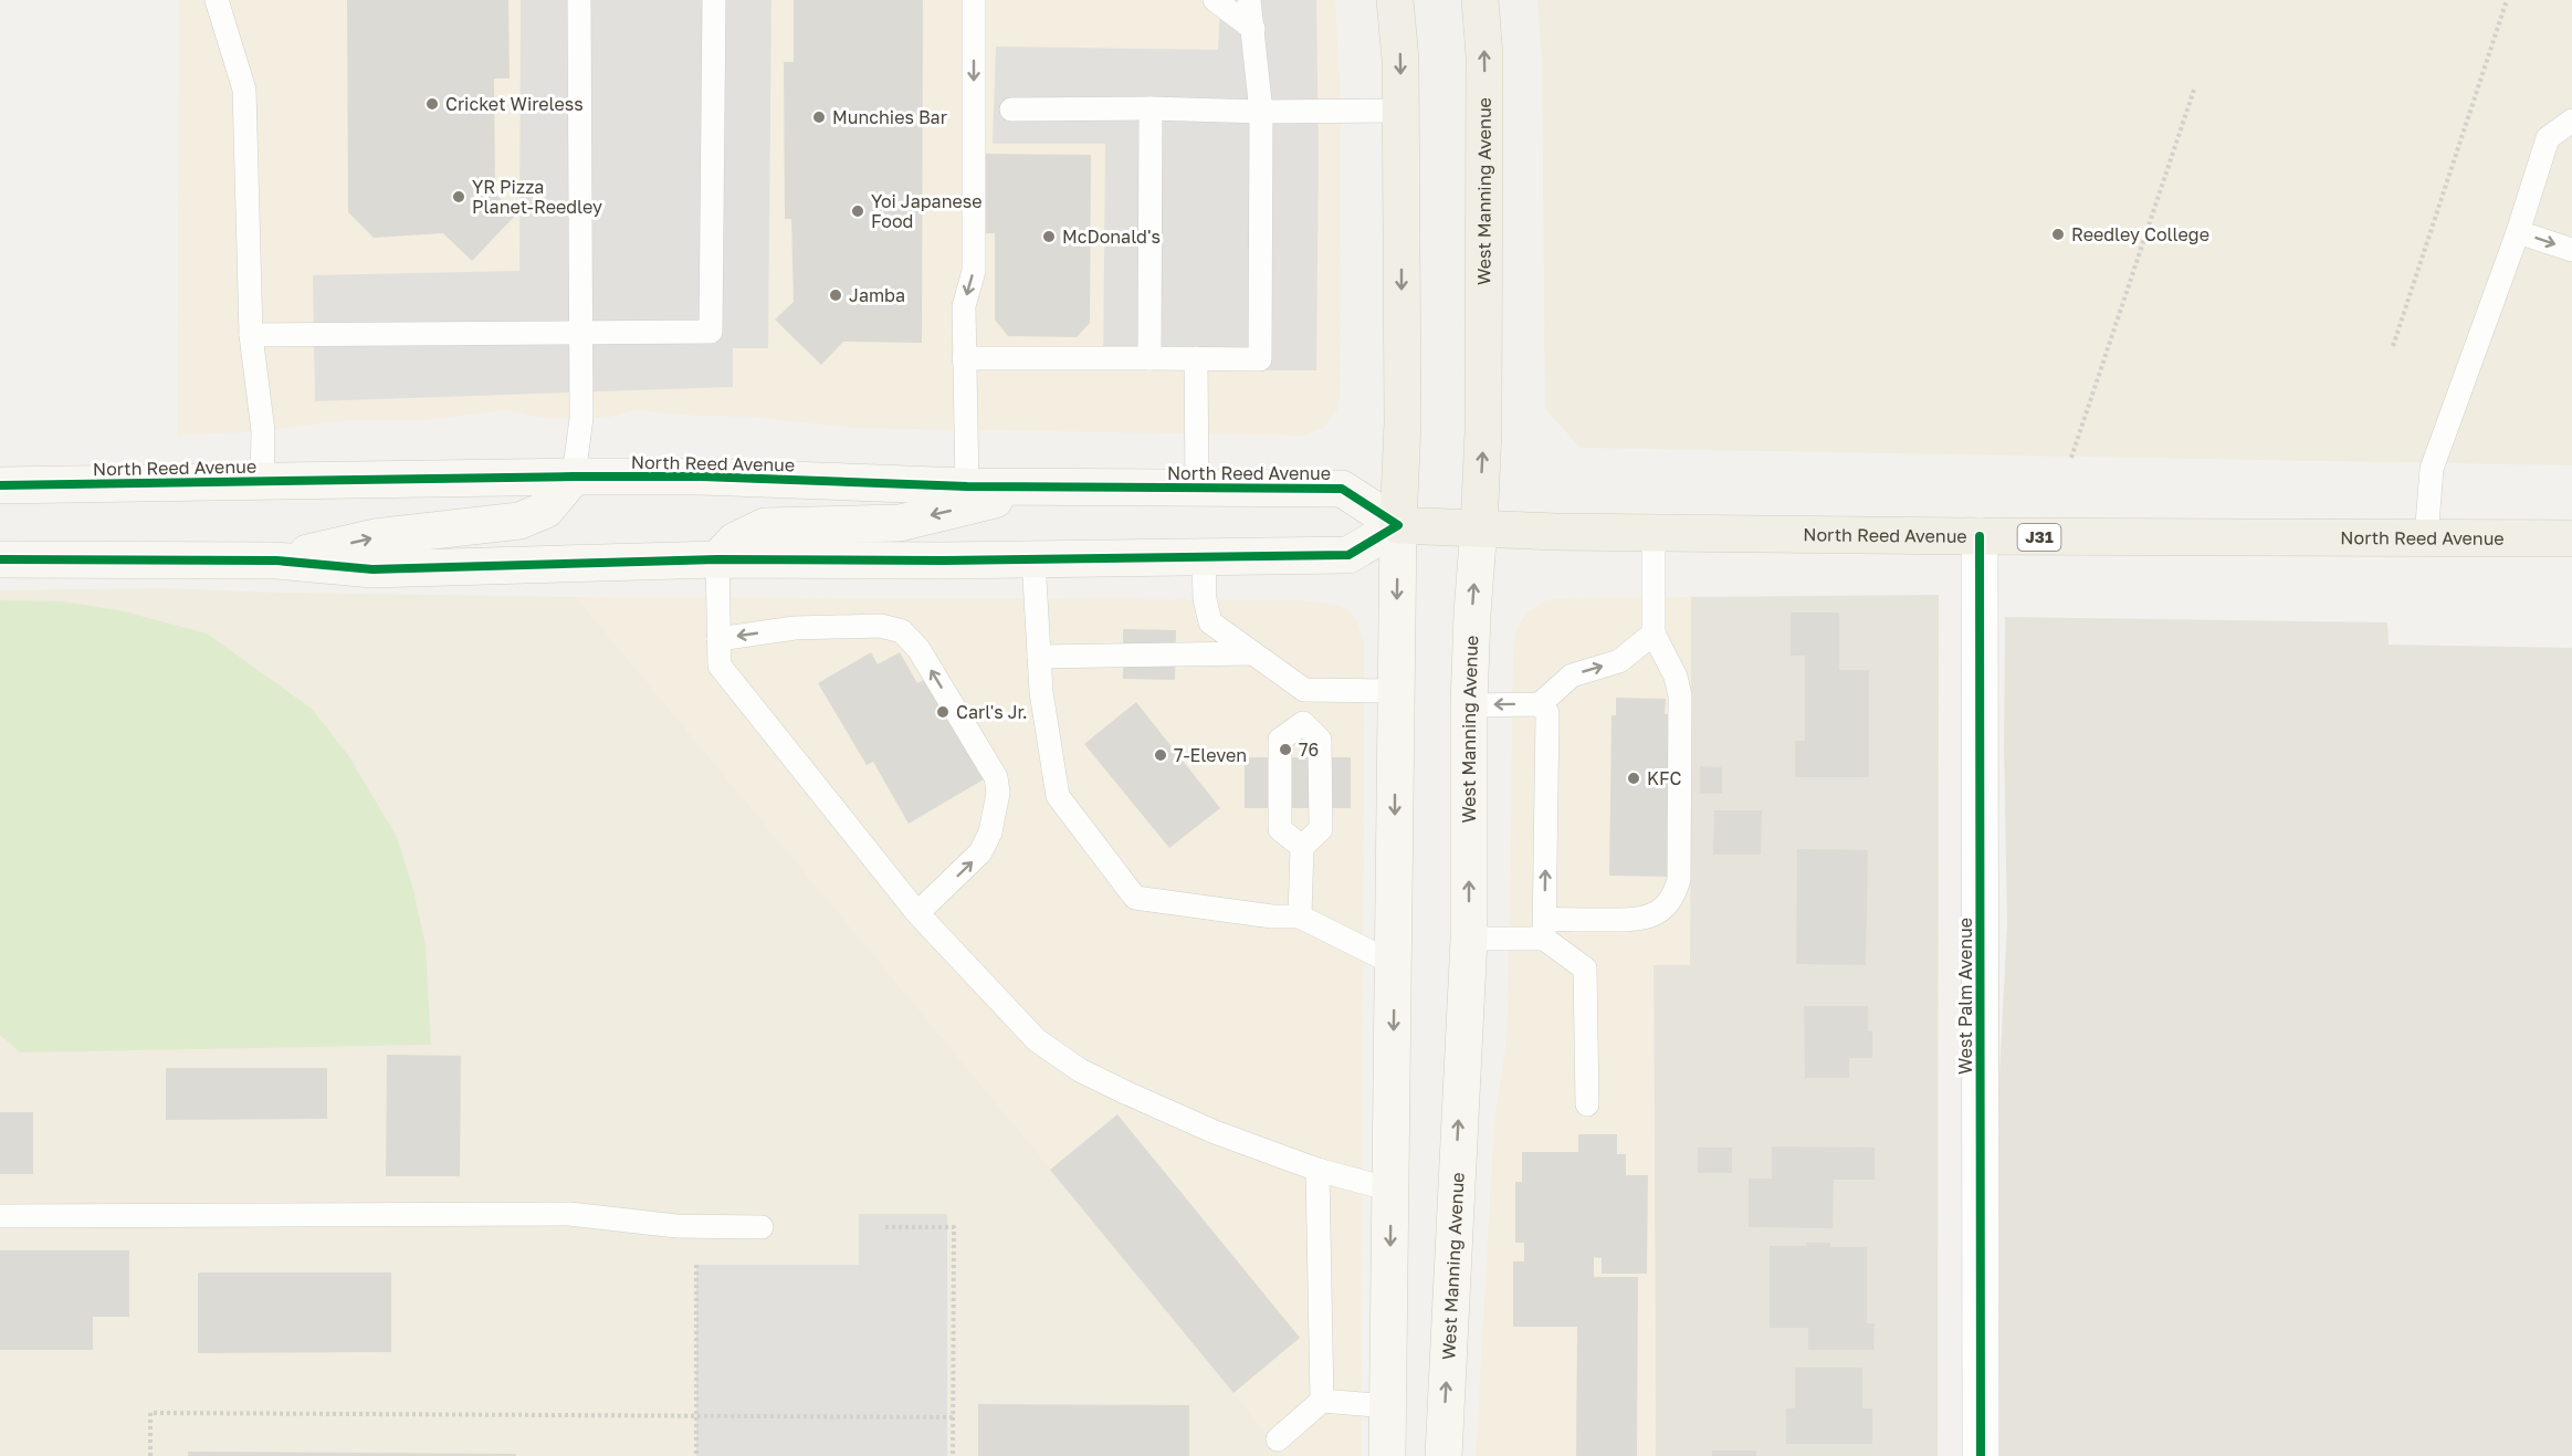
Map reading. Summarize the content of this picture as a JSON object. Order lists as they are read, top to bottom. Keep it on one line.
{"streets":{"main road":["West Manning Avenue","North Reed Avenue","J31"],"street":["West Palm Avenue"]},"crossings":[["West Manning Avenue","North Reed Avenue"],["North Reed Avenue","West Palm Avenue"]],"places":["Cricket Wireless","Munchies Bar","YR Pizza Planet-Reedley","Yoi Japanese Food","Reedley College","McDonald's","Jamba","Carl's Jr.","76","7-Eleven","KFC"]}
